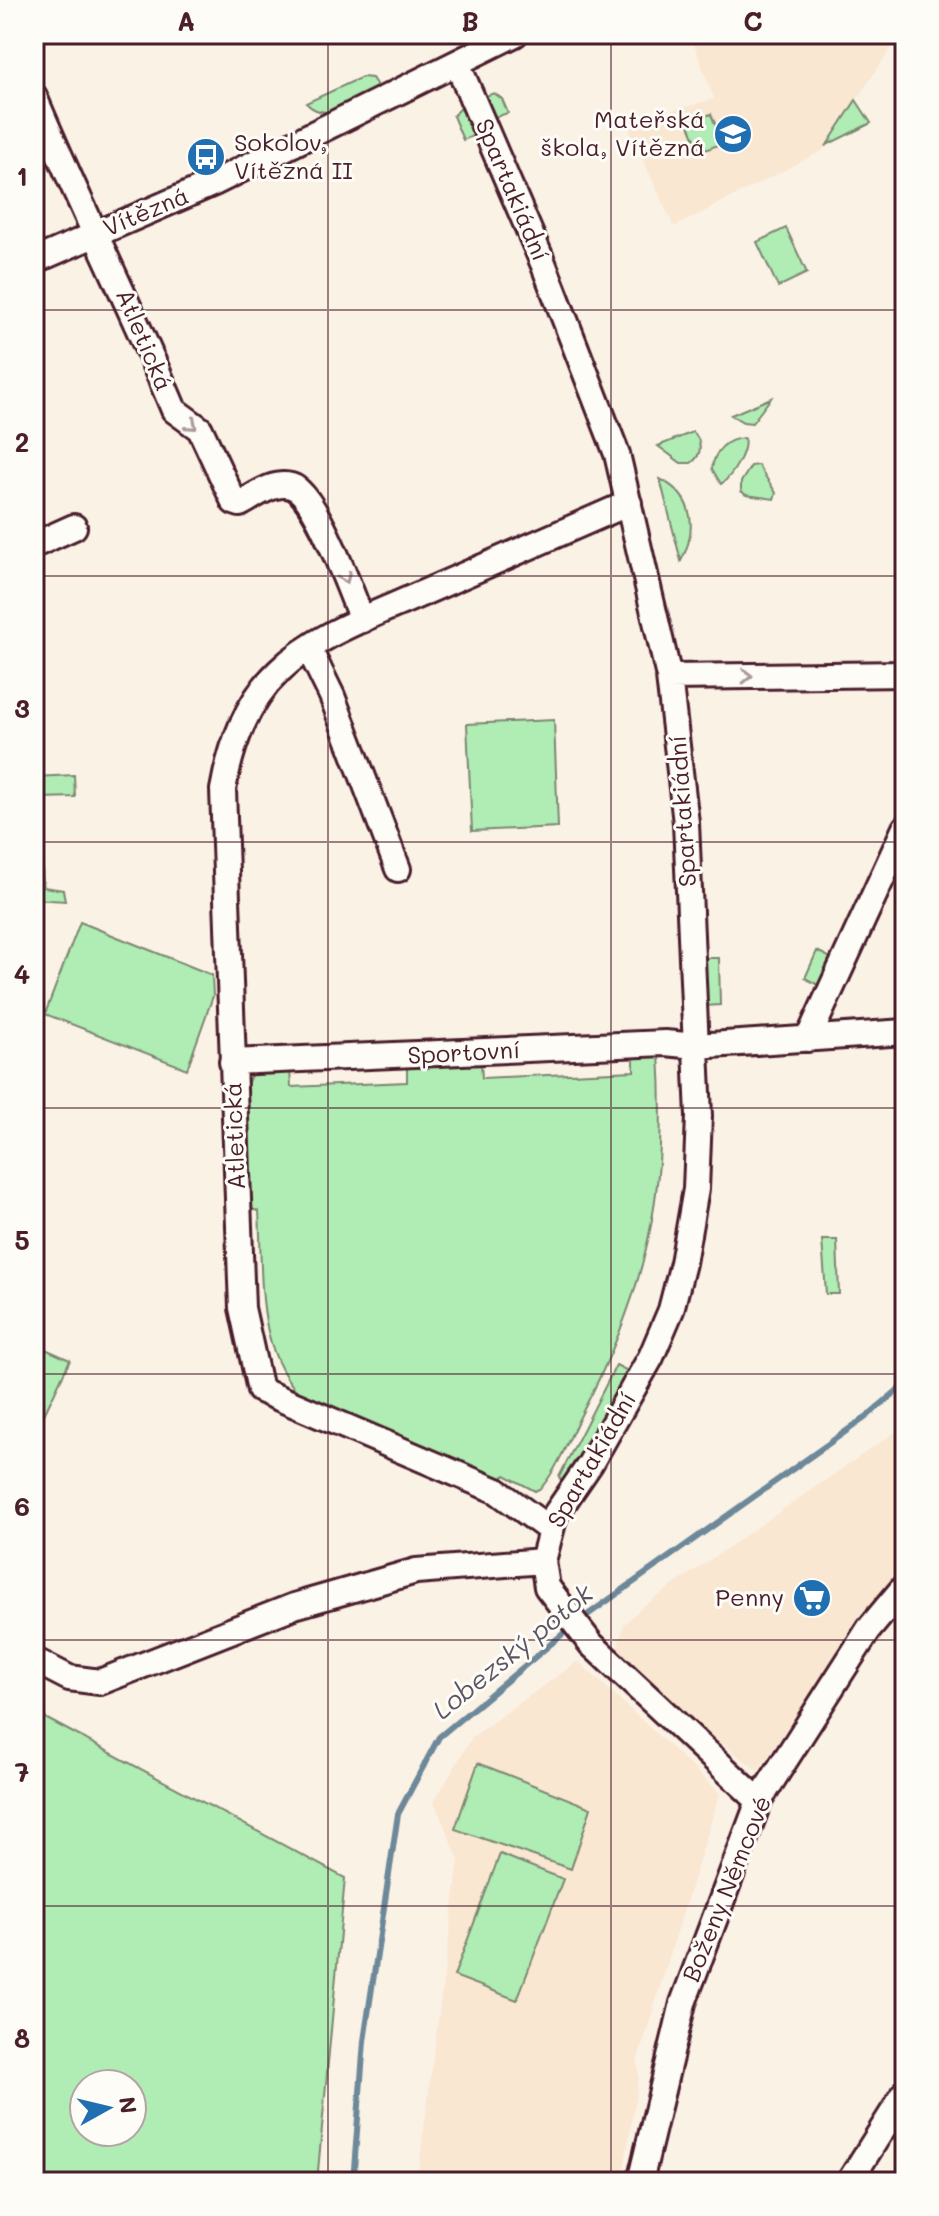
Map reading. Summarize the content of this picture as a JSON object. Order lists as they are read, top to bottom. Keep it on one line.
{"streets":{"street":["Spartakiádní","Vítězná","Atletická","Sportovní","Boženy Němcové"]},"crossings":[["Spartakiádní","Vítězná"],["Spartakiádní","Atletická"],["Spartakiádní","Sportovní"],["Spartakiádní","Boženy Němcové"],["Vítězná","Atletická"],["Atletická","Sportovní"]],"water":["Lobezský potok"],"places":{"school or university":["Mateřská škola, Vítězná"],"bus stop":["Sokolov, Vítězná II"],"supermarket":["Penny"]},"north":"right","grid":{"columns":["A","B","C"],"rows":["1","2","3","4","5","6","7","8"]}}
